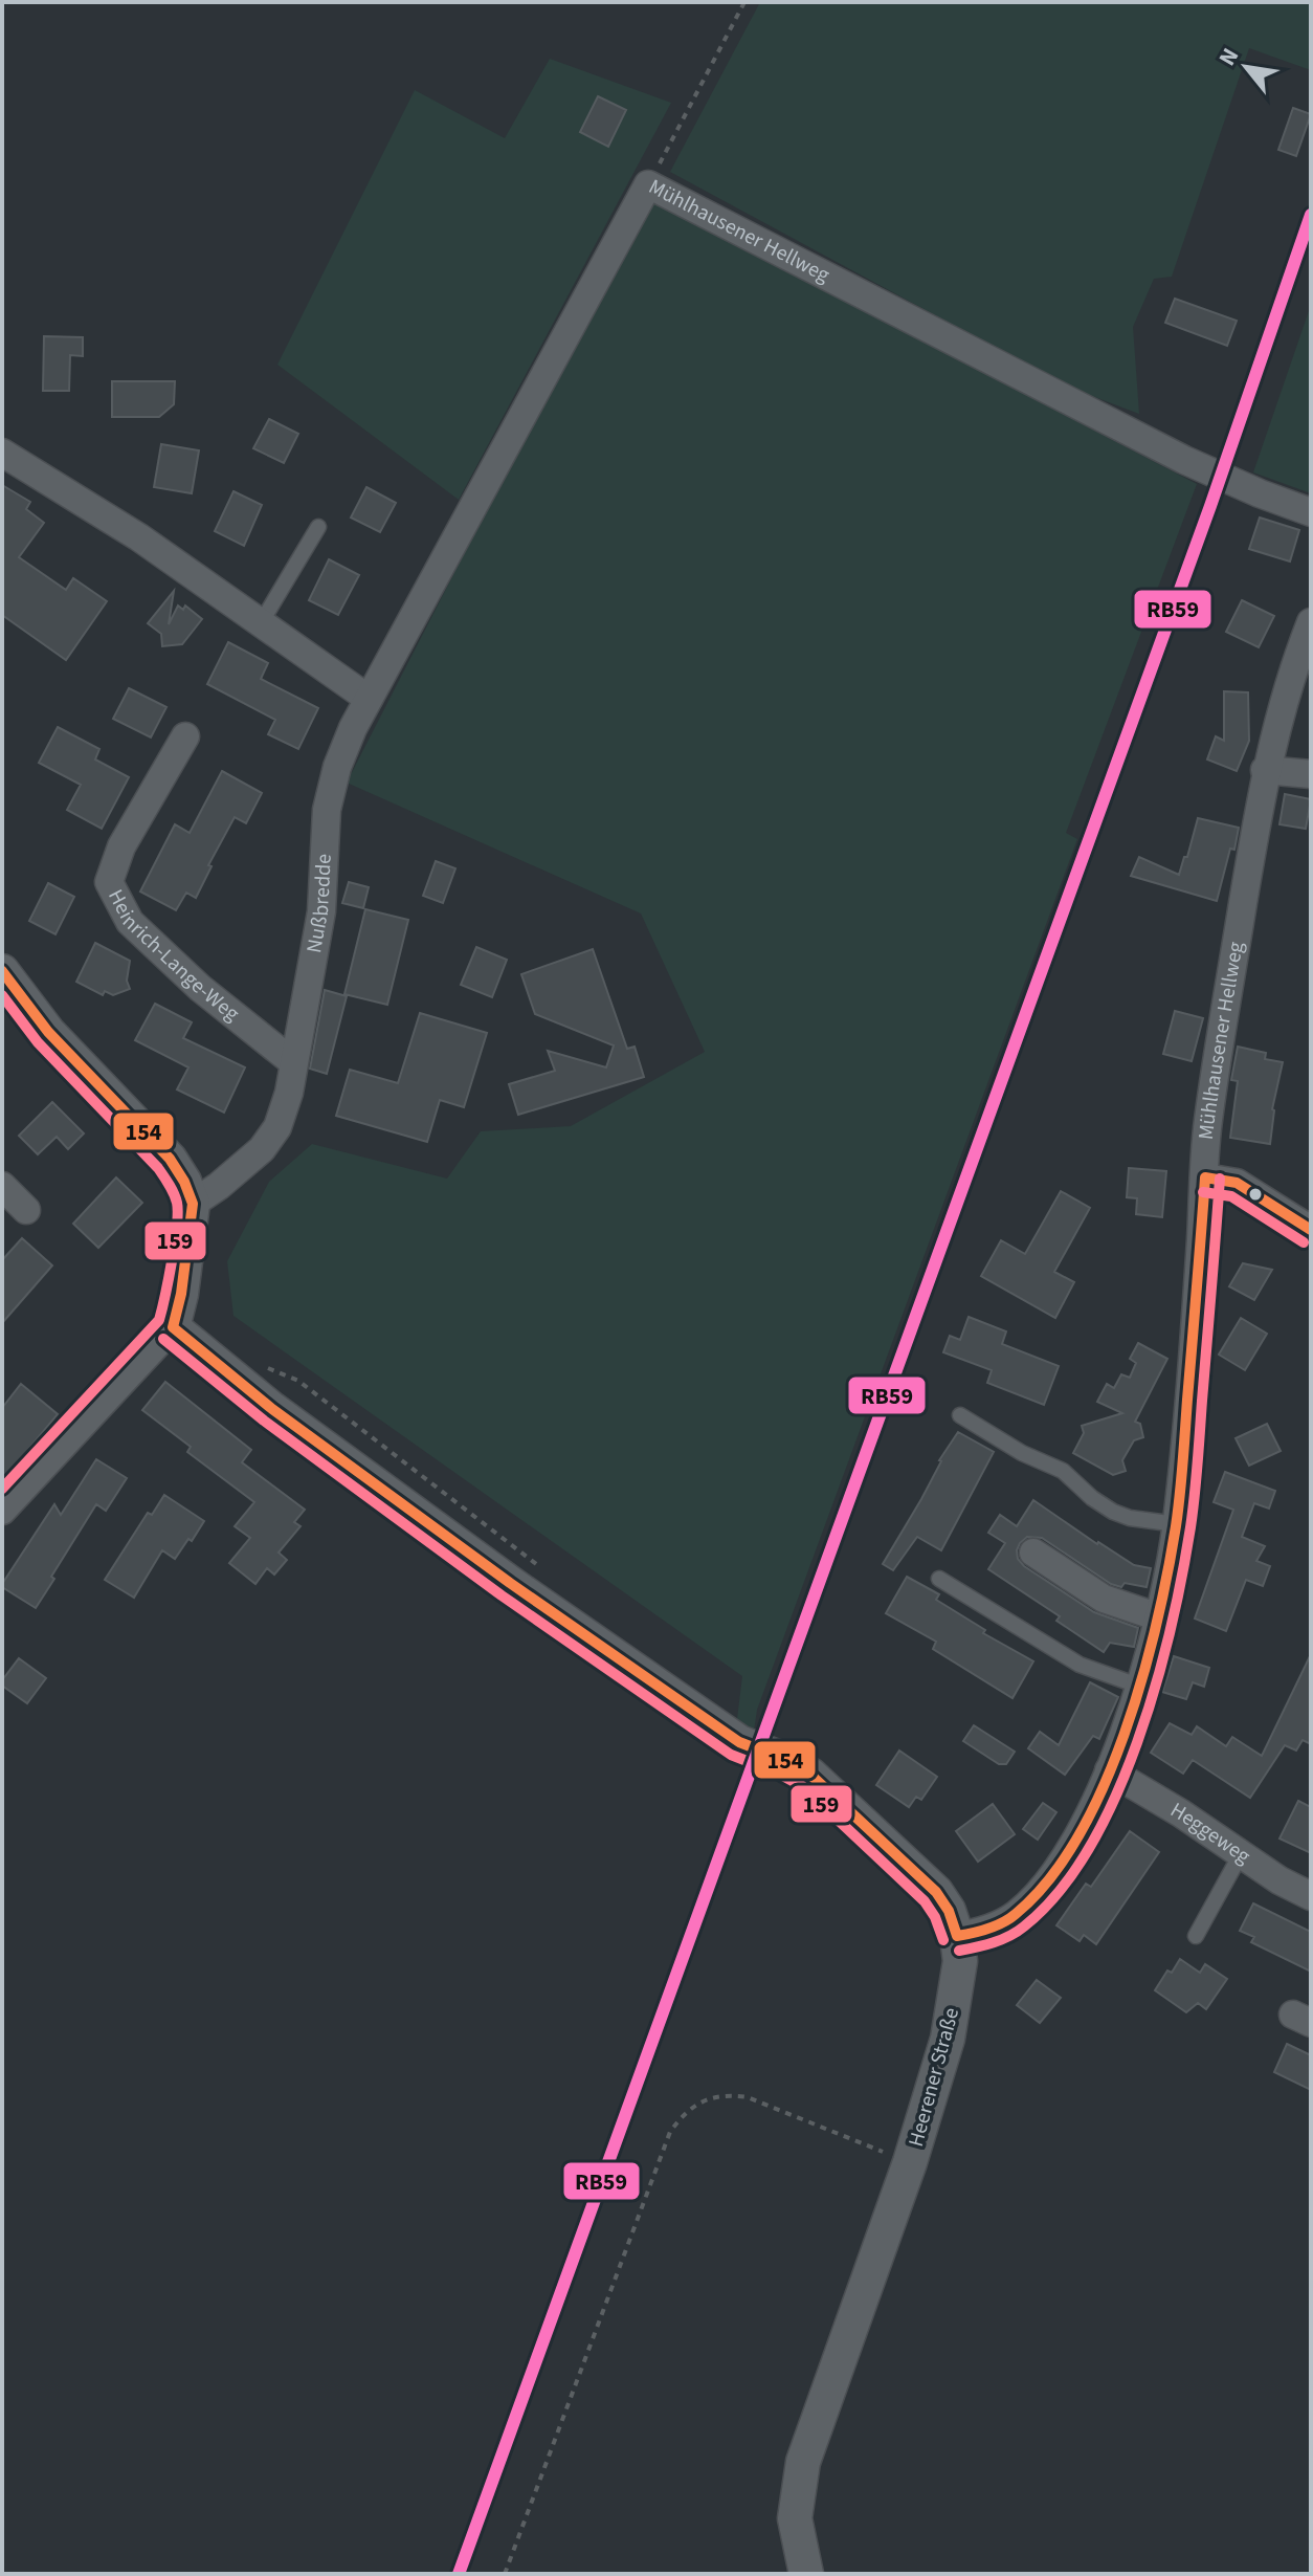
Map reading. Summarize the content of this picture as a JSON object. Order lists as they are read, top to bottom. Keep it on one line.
{"streets":{"street":["Mühlhausener Hellweg","Nußbredde","Heinrich-Lange-Weg","Heggeweg","Heerener Straße"]},"crossings":[["Mühlhausener Hellweg","Nußbredde"],["Mühlhausener Hellweg","Heggeweg"],["Mühlhausener Hellweg","Heerener Straße"],["Nußbredde","Heinrich-Lange-Weg"]],"lines":["transit line RB59","transit line 154","transit line 159"],"north":"top left"}
